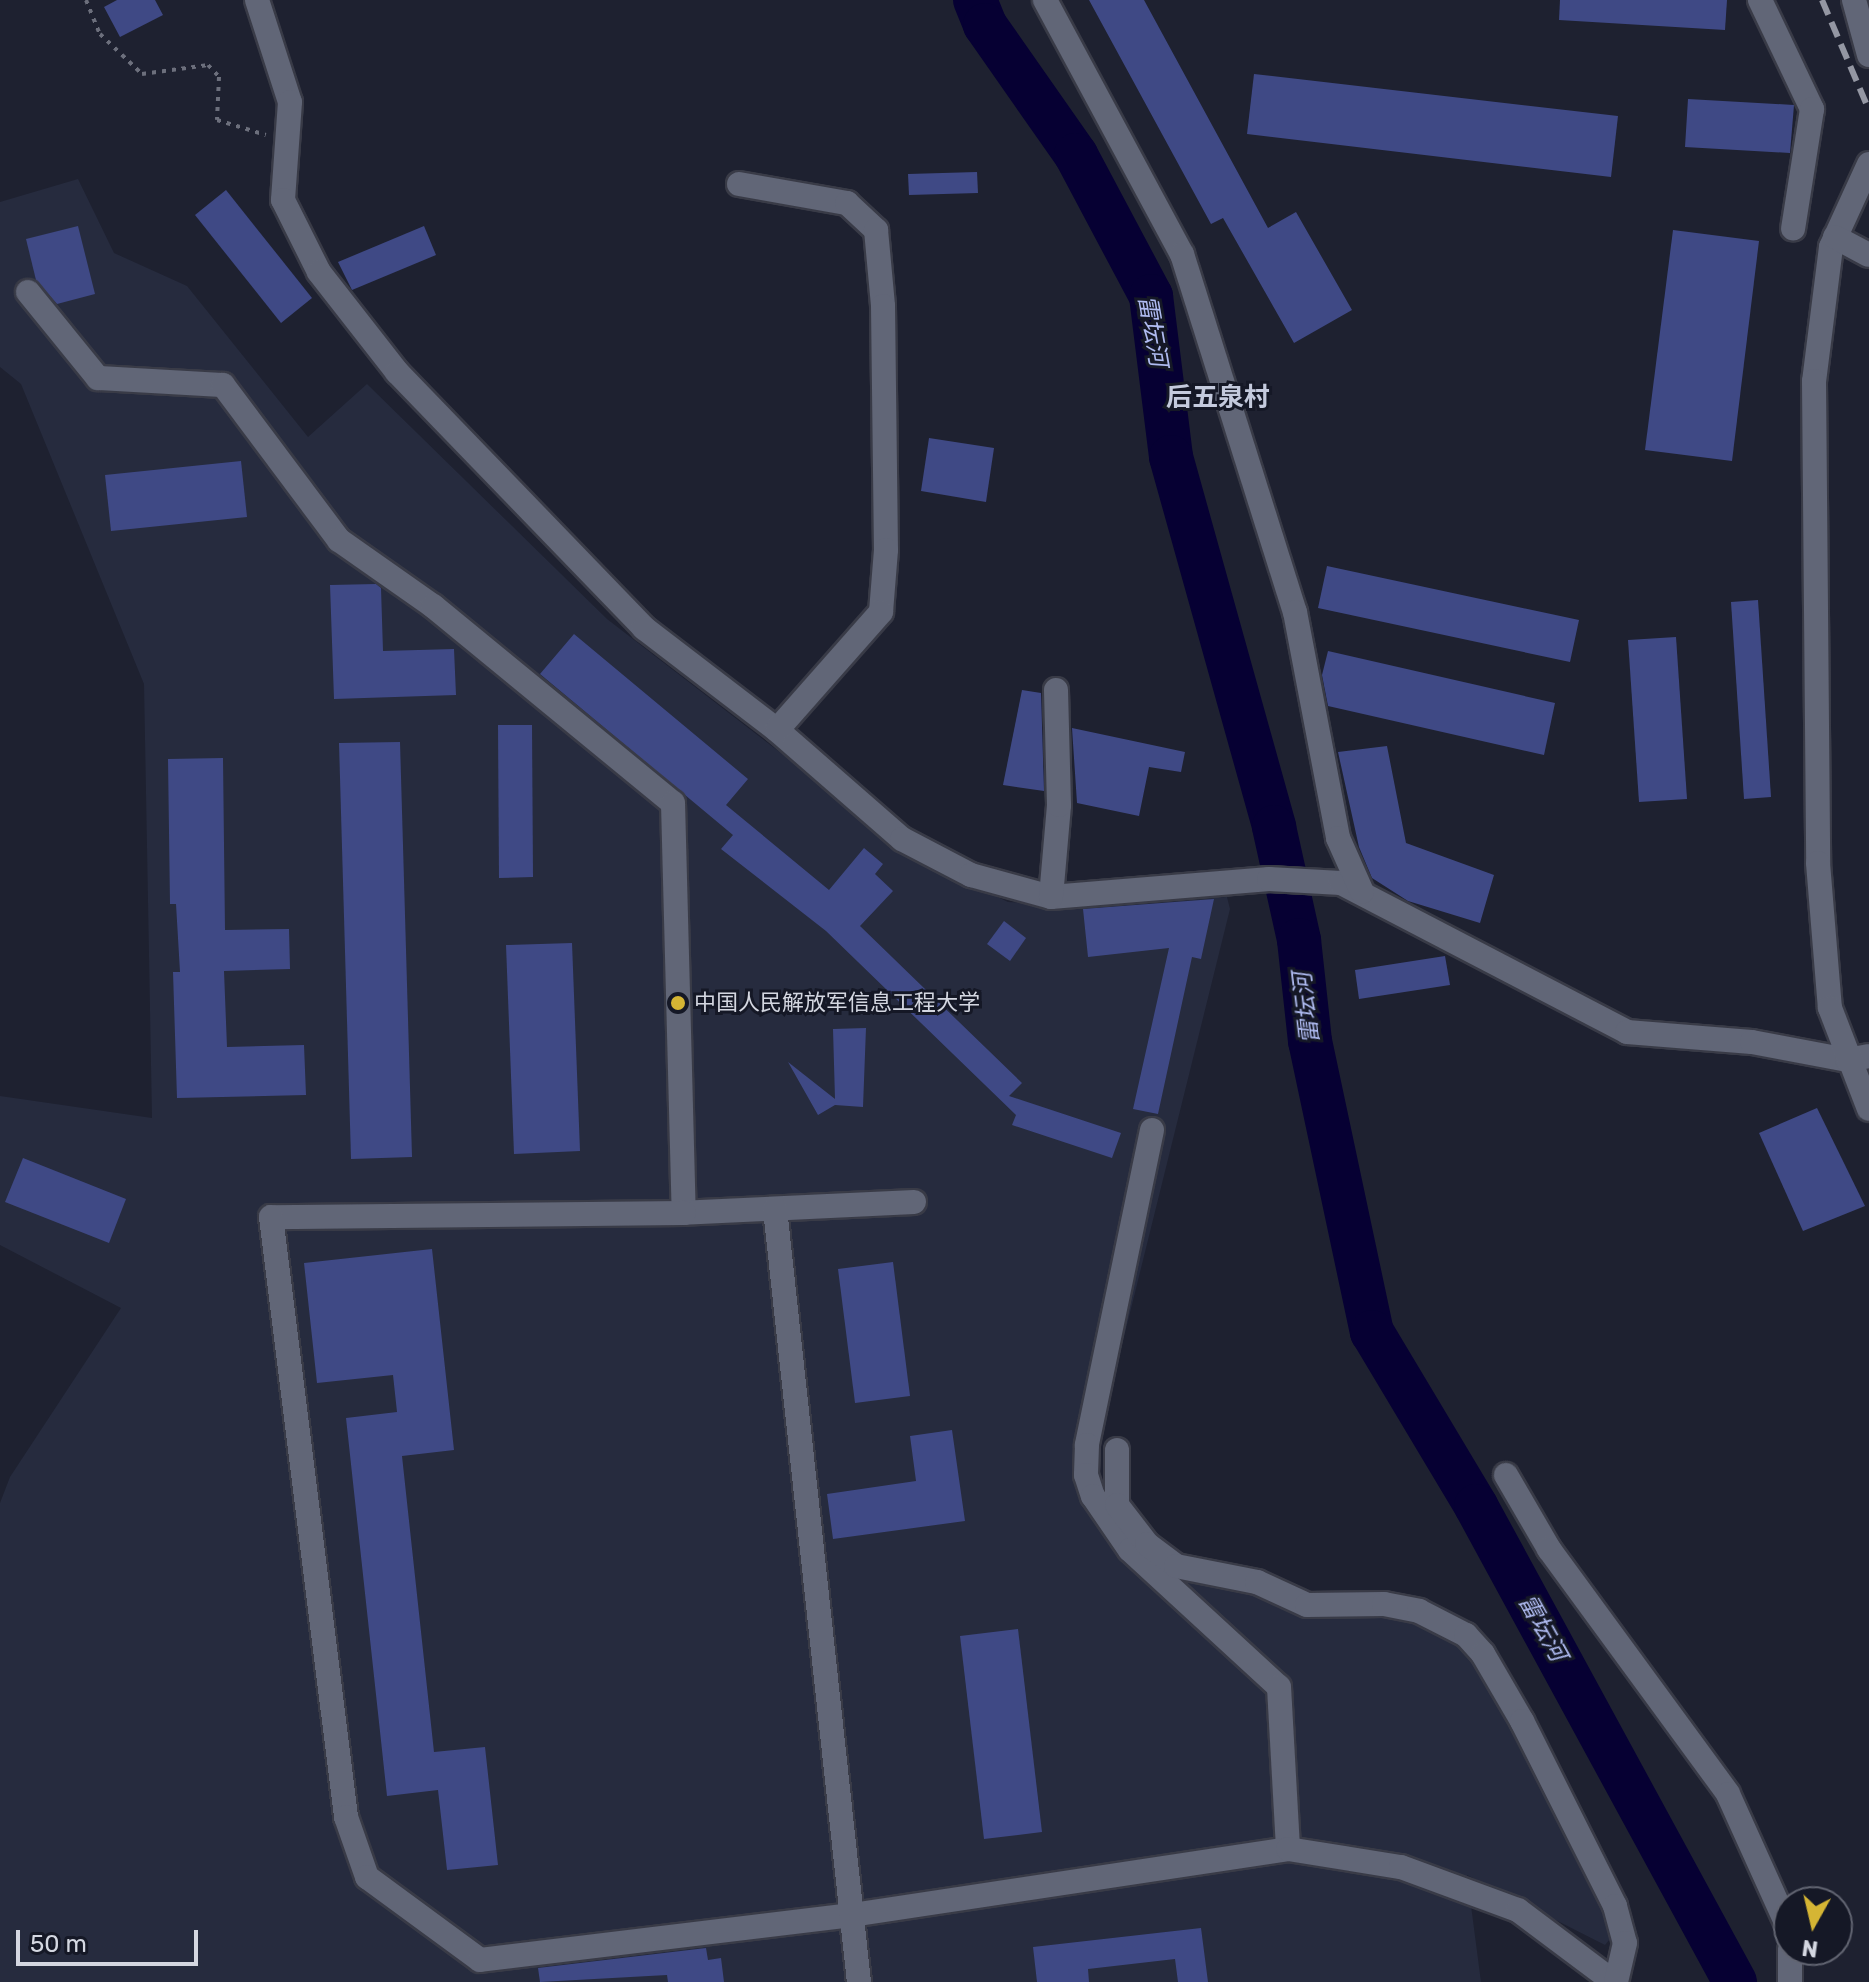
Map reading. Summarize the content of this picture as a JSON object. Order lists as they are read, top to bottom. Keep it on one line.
{"districts":["后五泉村"],"water":["雷坛河"],"places":["中国人民解放军信息工程大学"],"scale_bar":"50 m","north":"bottom"}
